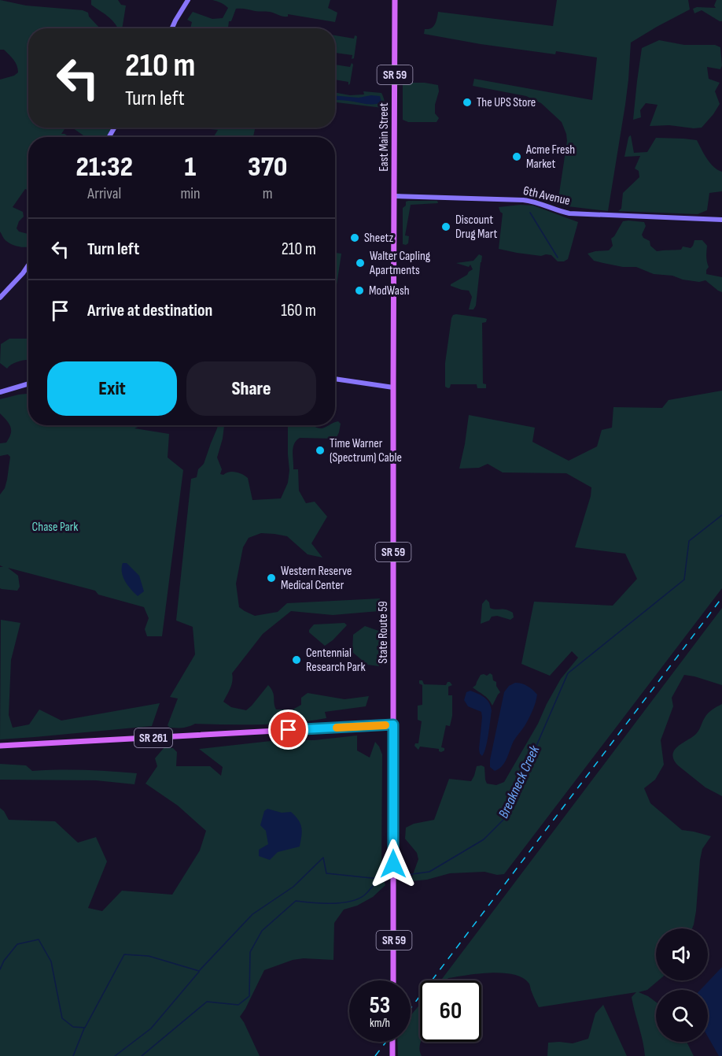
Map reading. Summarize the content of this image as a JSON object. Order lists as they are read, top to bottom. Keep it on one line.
{"streets":{"main road":["SR 59","East Main Street","State Route 59","SR 261"],"street":["6th Avenue"]},"crossings":[["East Main Street","6th Avenue"],["East Main Street","State Route 59"],["State Route 59","SR 261"]],"water":["Breakneck Creek"],"parks":["Chase Park"],"places":["The UPS Store","Acme Fresh Market","Discount Drug Mart","Sheetz","Walter Capling Apartments","ModWash","Time Warner (Spectrum) Cable","Western Reserve Medical Center","Centennial Research Park"],"page":{"turn":["210 m","Turn left"],"eta":["21:32","Arrival","1","min","370","m"],"list":[{"name":"Turn left","value":"210 m"},{"name":"Arrive at destination","value":"160 m"}],"buttons":["Exit","Share"],"speed":"53 km/h","limit":"60"}}
